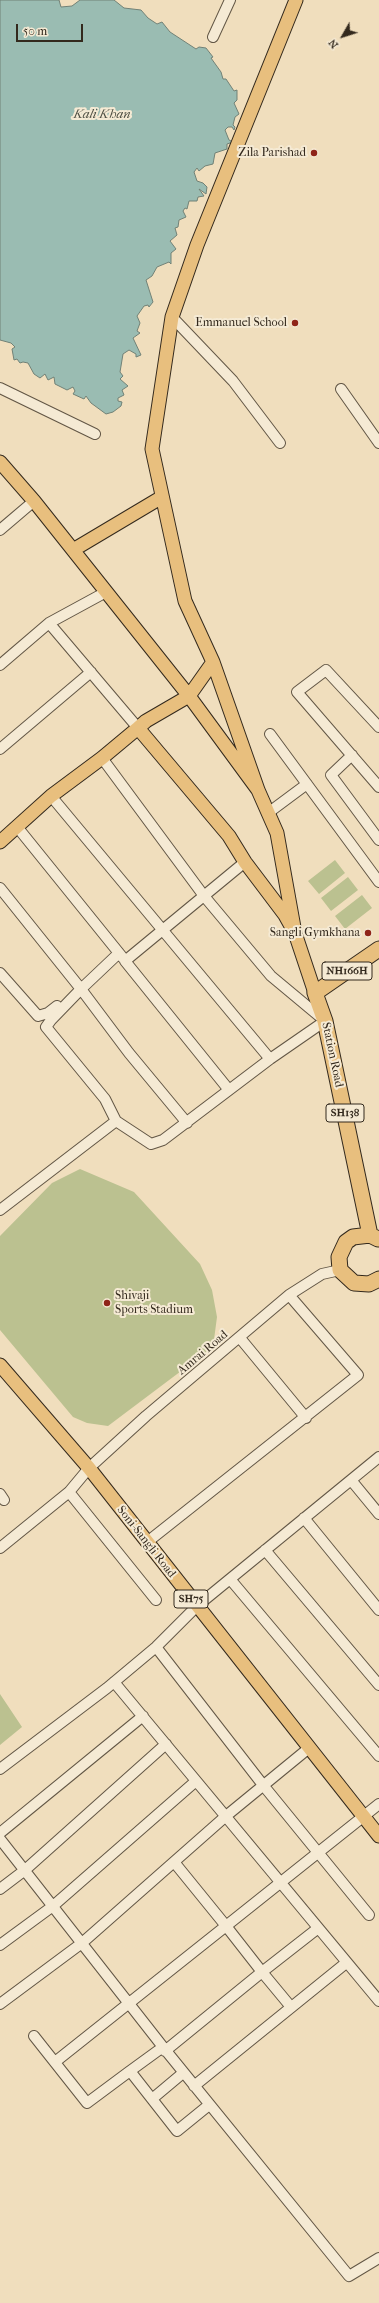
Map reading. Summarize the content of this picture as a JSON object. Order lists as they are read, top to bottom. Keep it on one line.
{"streets":{"highway":["NH166H","Station Road","SH138"],"main road":["Soni-Sangli Road","SH75"],"street":["Amrai Road"]},"crossings":[["NH166H","Station Road"],["Amrai Road","Soni-Sangli Road"]],"water":["Kali Khan"],"places":["Zila Parishad","Emmanuel School","Sangli Gymkhana","Shivaji Sports Stadium"],"scale_bar":"50 m","north":"bottom left"}
